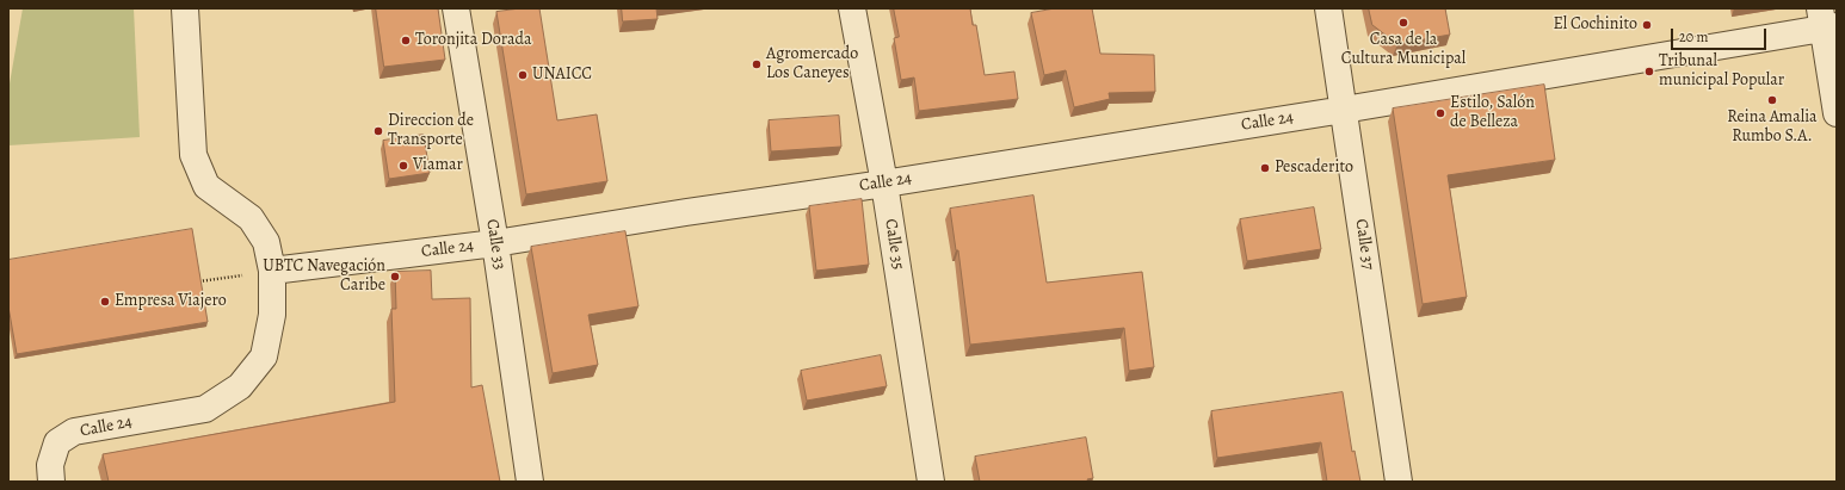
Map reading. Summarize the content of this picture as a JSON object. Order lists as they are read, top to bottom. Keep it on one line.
{"streets":{"street":["Calle 24","Calle 33","Calle 35","Calle 37"]},"crossings":[["Calle 24","Calle 33"],["Calle 24","Calle 35"],["Calle 24","Calle 37"]],"places":["Casa de la Cultura Municipal","El Cochinito","Toronjita Dorada","Agromercado Los Caneyes","Tribunal municipal Popular","UNAICC","Reina Amalia Rumbo S.A.","Estilo, Salón de Belleza","Direccion de Transporte","Viamar","Pescaderito","UBTC Navegación Caribe","Empresa Viajero"],"scale_bar":"20 m"}
